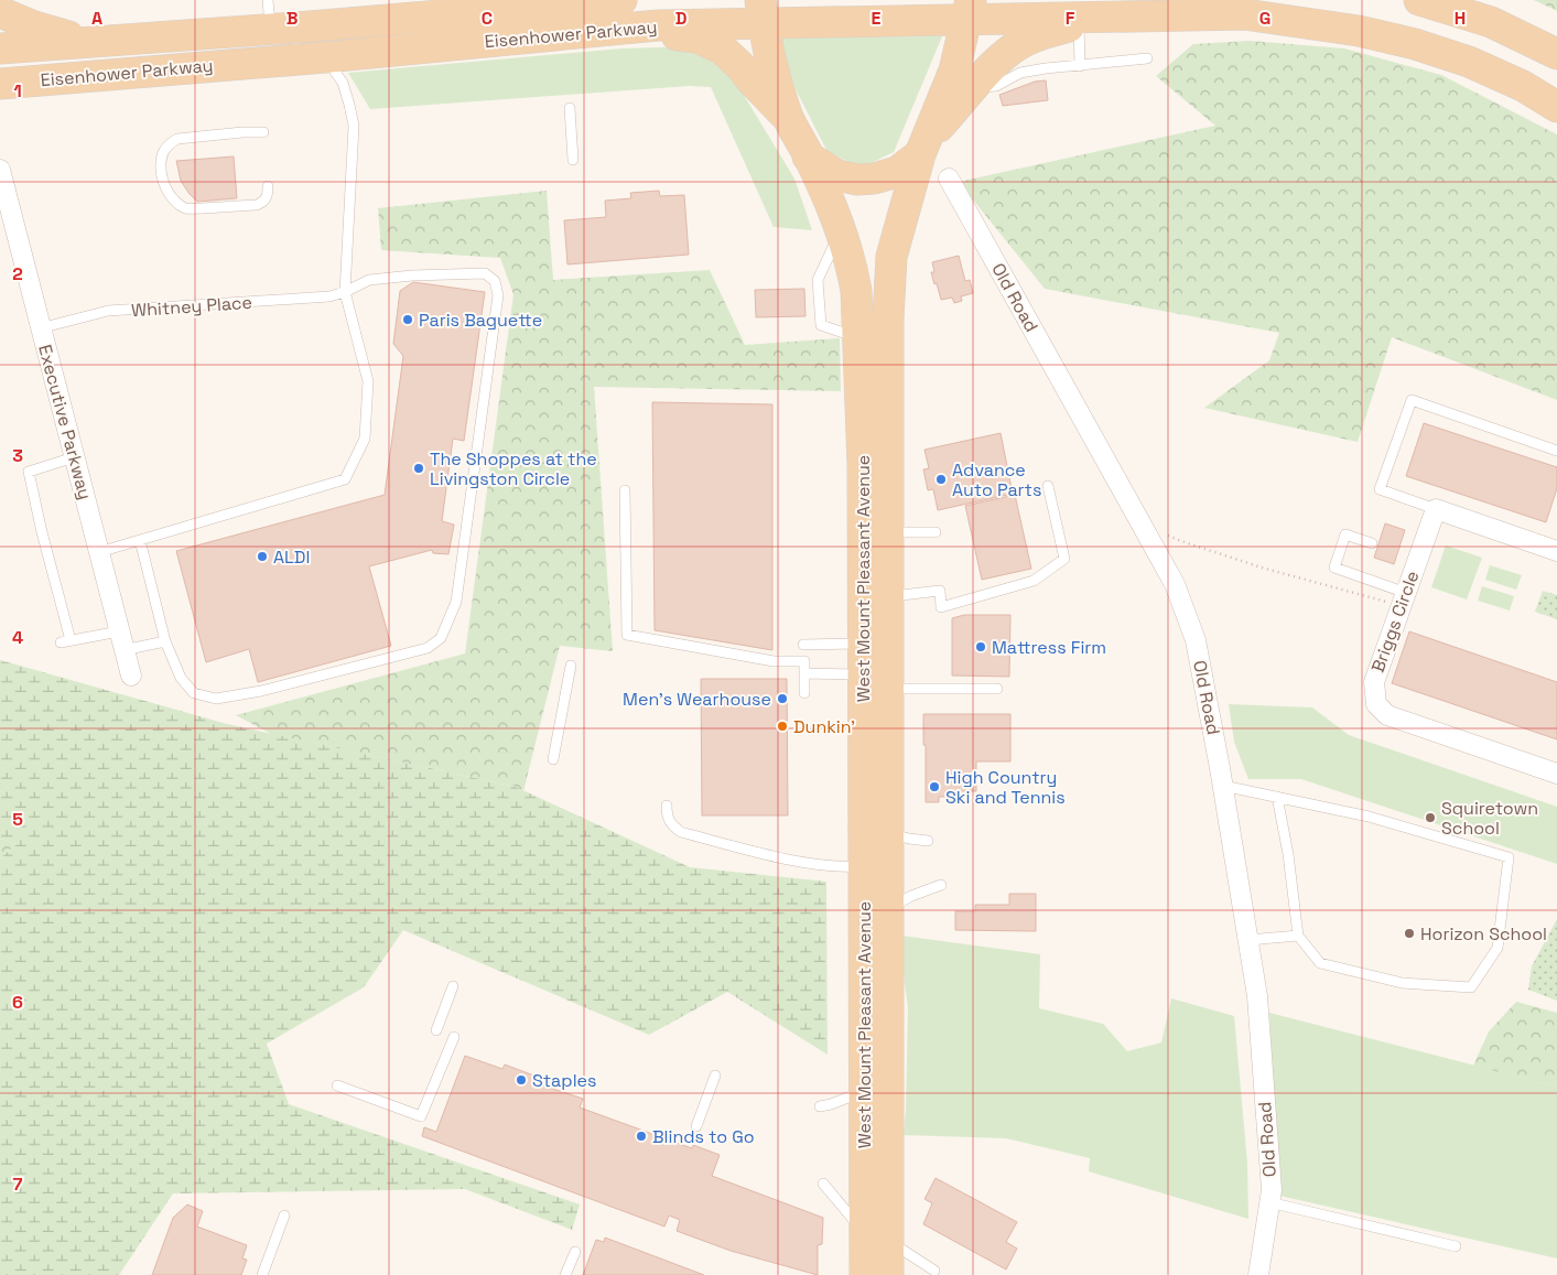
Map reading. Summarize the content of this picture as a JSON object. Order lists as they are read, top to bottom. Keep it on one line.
{"streets":{"main road":["Eisenhower Parkway","West Mount Pleasant Avenue"],"street":["Old Road","Executive Parkway","Briggs Circle"],"lane":["Whitney Place"]},"crossings":[["Eisenhower Parkway","West Mount Pleasant Avenue"],["Whitney Place","Executive Parkway"]],"places":["Paris Baguette","The Shoppes at the Livingston Circle","Advance Auto Parts","ALDI","Mattress Firm","Men's Wearhouse","Dunkin'","High Country Ski and Tennis","Squiretown School","Horizon School","Staples","Blinds to Go"],"grid":{"columns":["A","B","C","D","E","F","G","H"],"rows":["1","2","3","4","5","6","7"]}}
